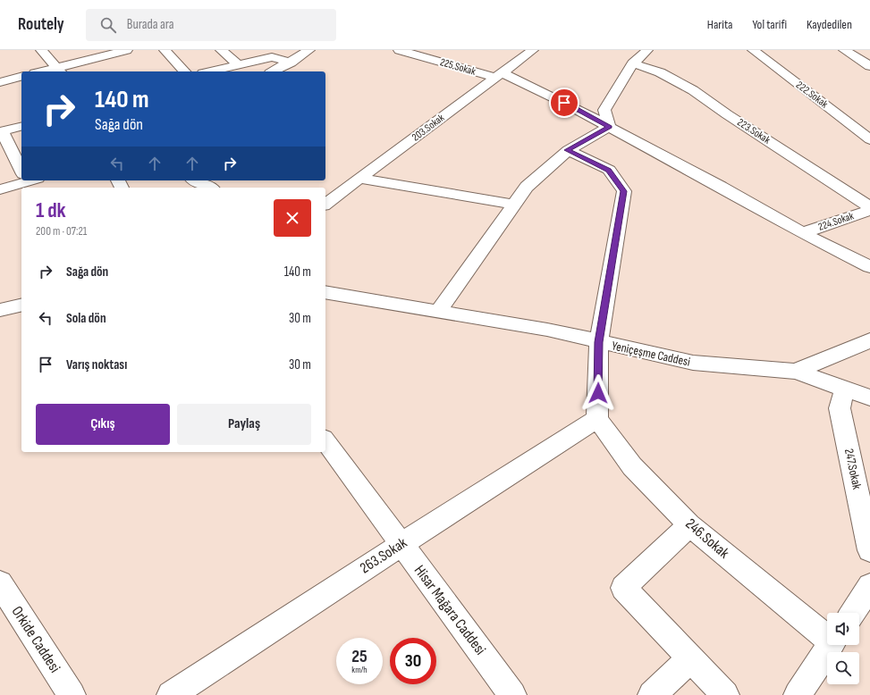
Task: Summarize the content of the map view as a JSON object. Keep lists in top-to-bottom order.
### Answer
{
  "streets": {
    "street": [
      "225.Sokak",
      "222.Sokak",
      "203.Sokak",
      "223.Sokak",
      "224.Sokak",
      "Yeniçeşme Caddesi",
      "247.Sokak",
      "246.Sokak",
      "263.Sokak",
      "Hisar Mağara Caddesi",
      "Orkide Caddesi"
    ]
  },
  "crossings": [
    ["225.Sokak", "203.Sokak"],
    ["225.Sokak", "224.Sokak"],
    ["223.Sokak", "224.Sokak"],
    ["246.Sokak", "263.Sokak"],
    ["263.Sokak", "Hisar Mağara Caddesi"]
  ],
  "page": {
    "header": "Routely",
    "search": "Burada ara",
    "nav": ["Harita", "Yol tarifi", "Kaydedilen"],
    "turn": ["140 m", "Sağa dön"],
    "heading": ["1 dk", "200 m · 07:21"],
    "list": [
      {
        "name": "Sağa dön",
        "value": "140 m"
      },
      {
        "name": "Sola dön",
        "value": "30 m"
      },
      {
        "name": "Varış noktası",
        "value": "30 m"
      }
    ],
    "buttons": ["Çıkış", "Paylaş"],
    "speed": "25 km/h",
    "limit": "30"
  }
}
